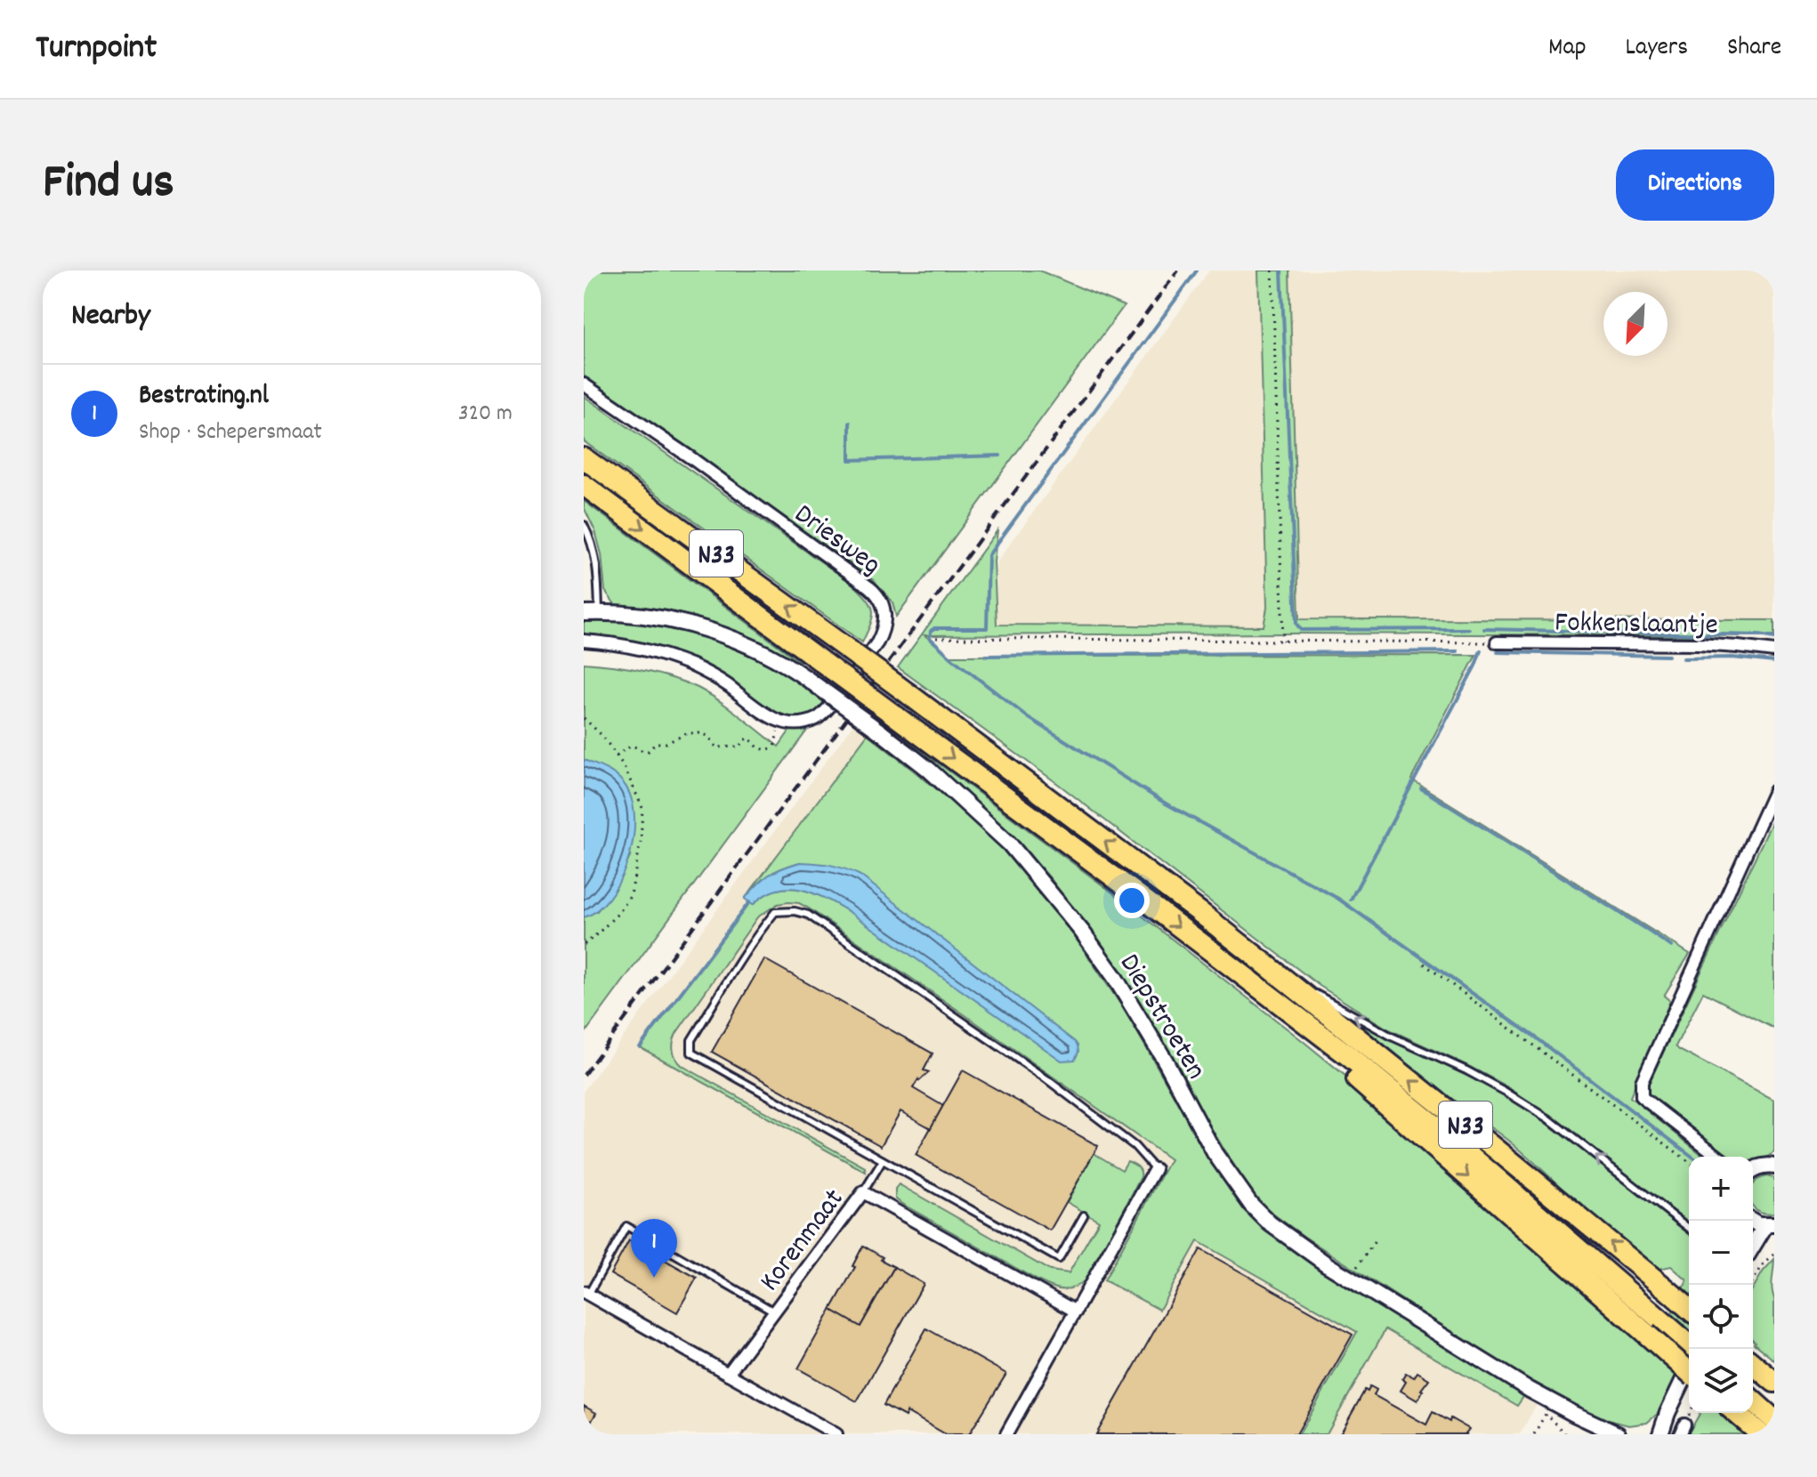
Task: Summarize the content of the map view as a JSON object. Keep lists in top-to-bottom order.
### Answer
{
  "streets": {
    "highway": ["N33"],
    "street": [
      "Driesweg",
      "Fokkenslaantje",
      "Diepstroeten",
      "Korenmaat"
    ]
  },
  "north": "bottom left",
  "page": {
    "header": "Turnpoint",
    "nav": ["Map", "Layers", "Share"],
    "title": "Find us",
    "buttons": "Directions",
    "heading": "Nearby",
    "list": [
      {
        "mark": "1",
        "name": "Bestrating.nl",
        "note": "Shop · Schepersmaat",
        "value": "320 m"
      }
    ],
    "map_buttons": ["+", "−"],
    "pins": "1"
  }
}
